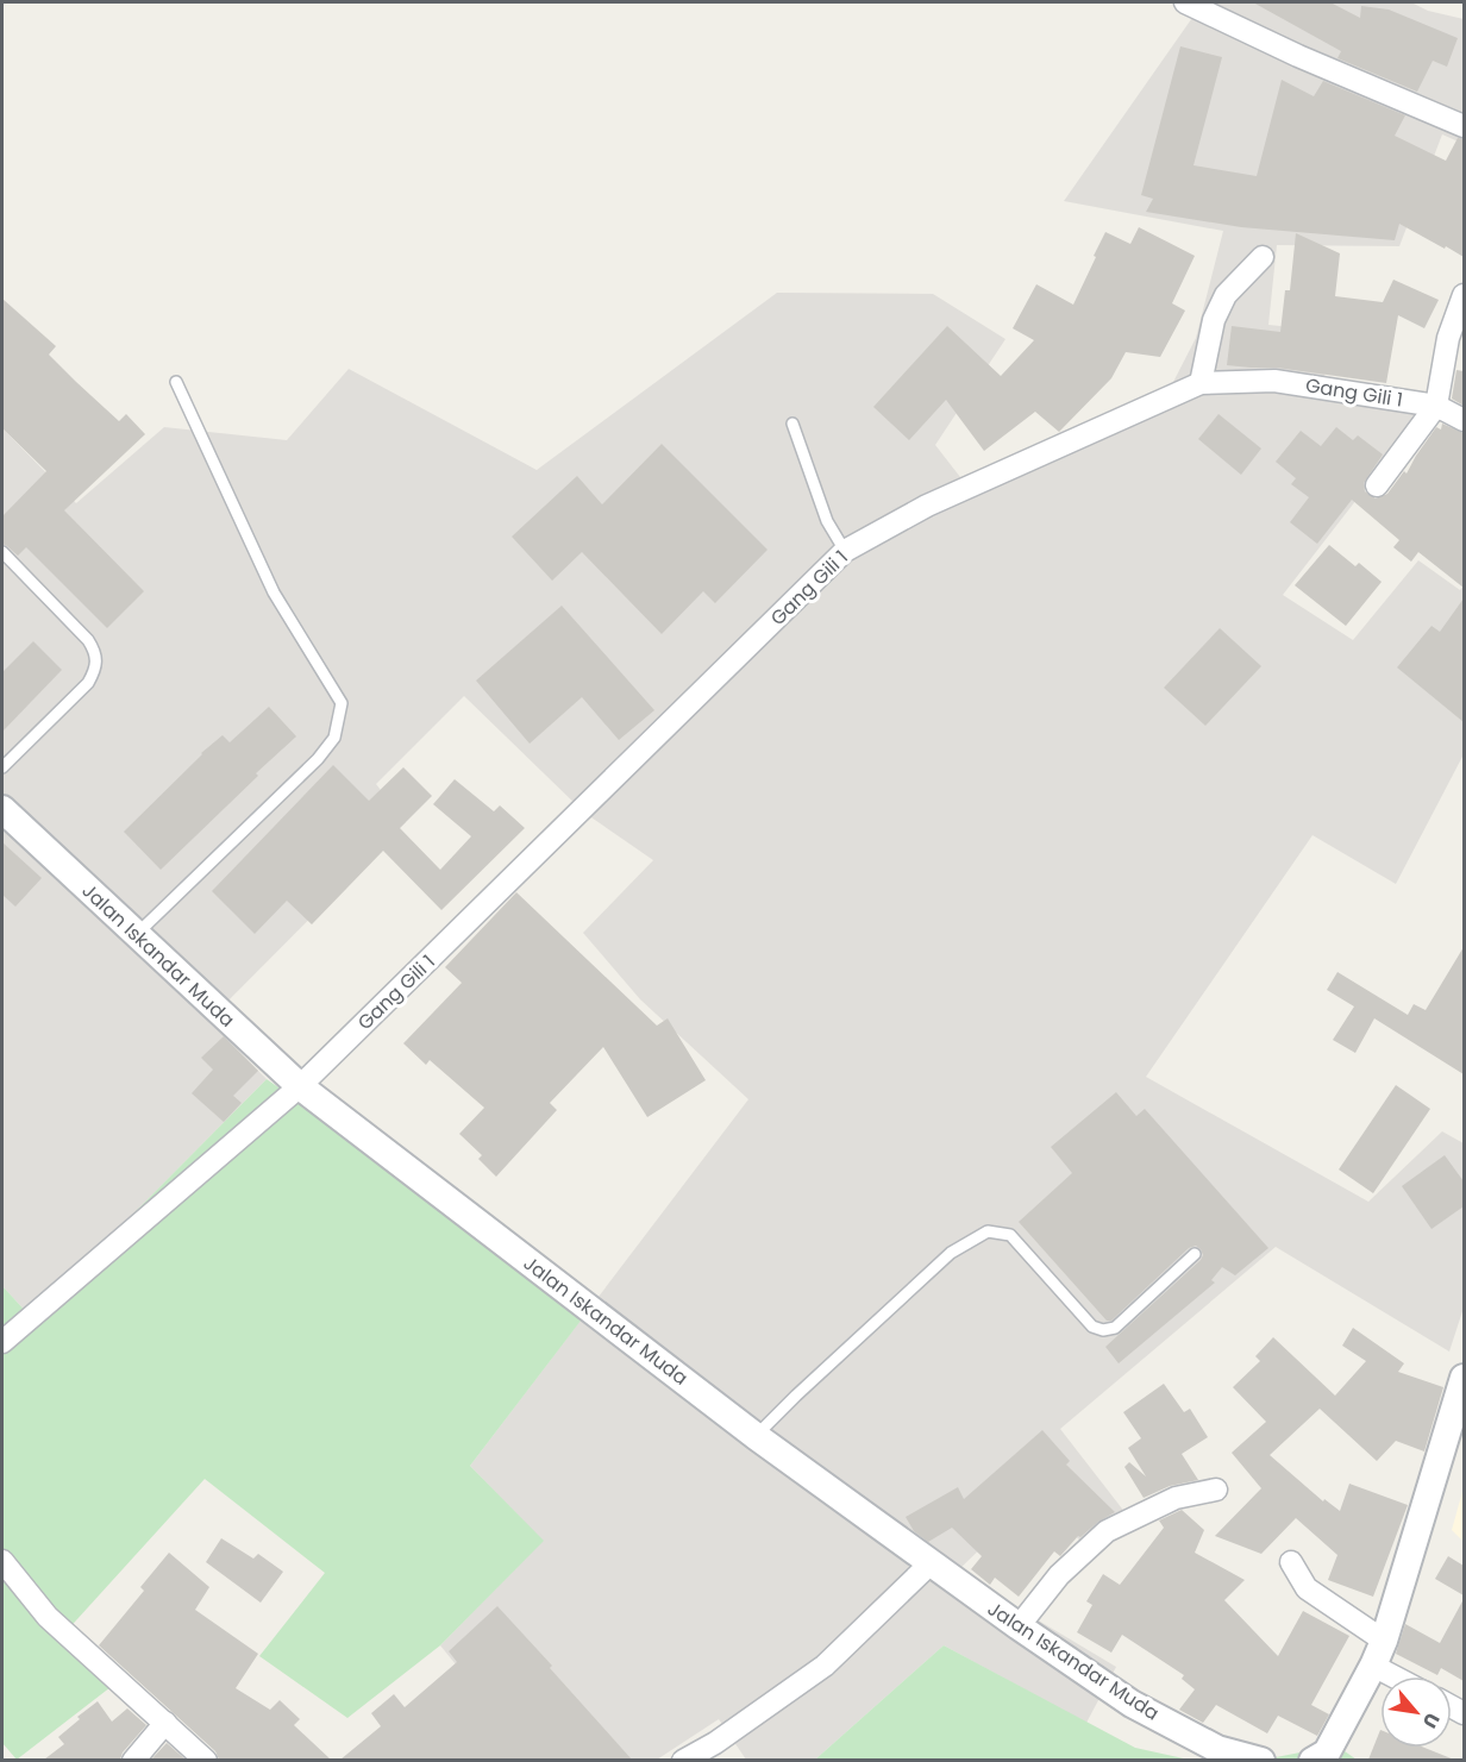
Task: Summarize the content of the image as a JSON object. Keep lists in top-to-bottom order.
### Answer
{
  "streets": {
    "street": ["Gang Gili 1", "Jalan Iskandar Muda"]
  },
  "crossings": [
    ["Gang Gili 1", "Jalan Iskandar Muda"]
  ],
  "north": "bottom right"
}
